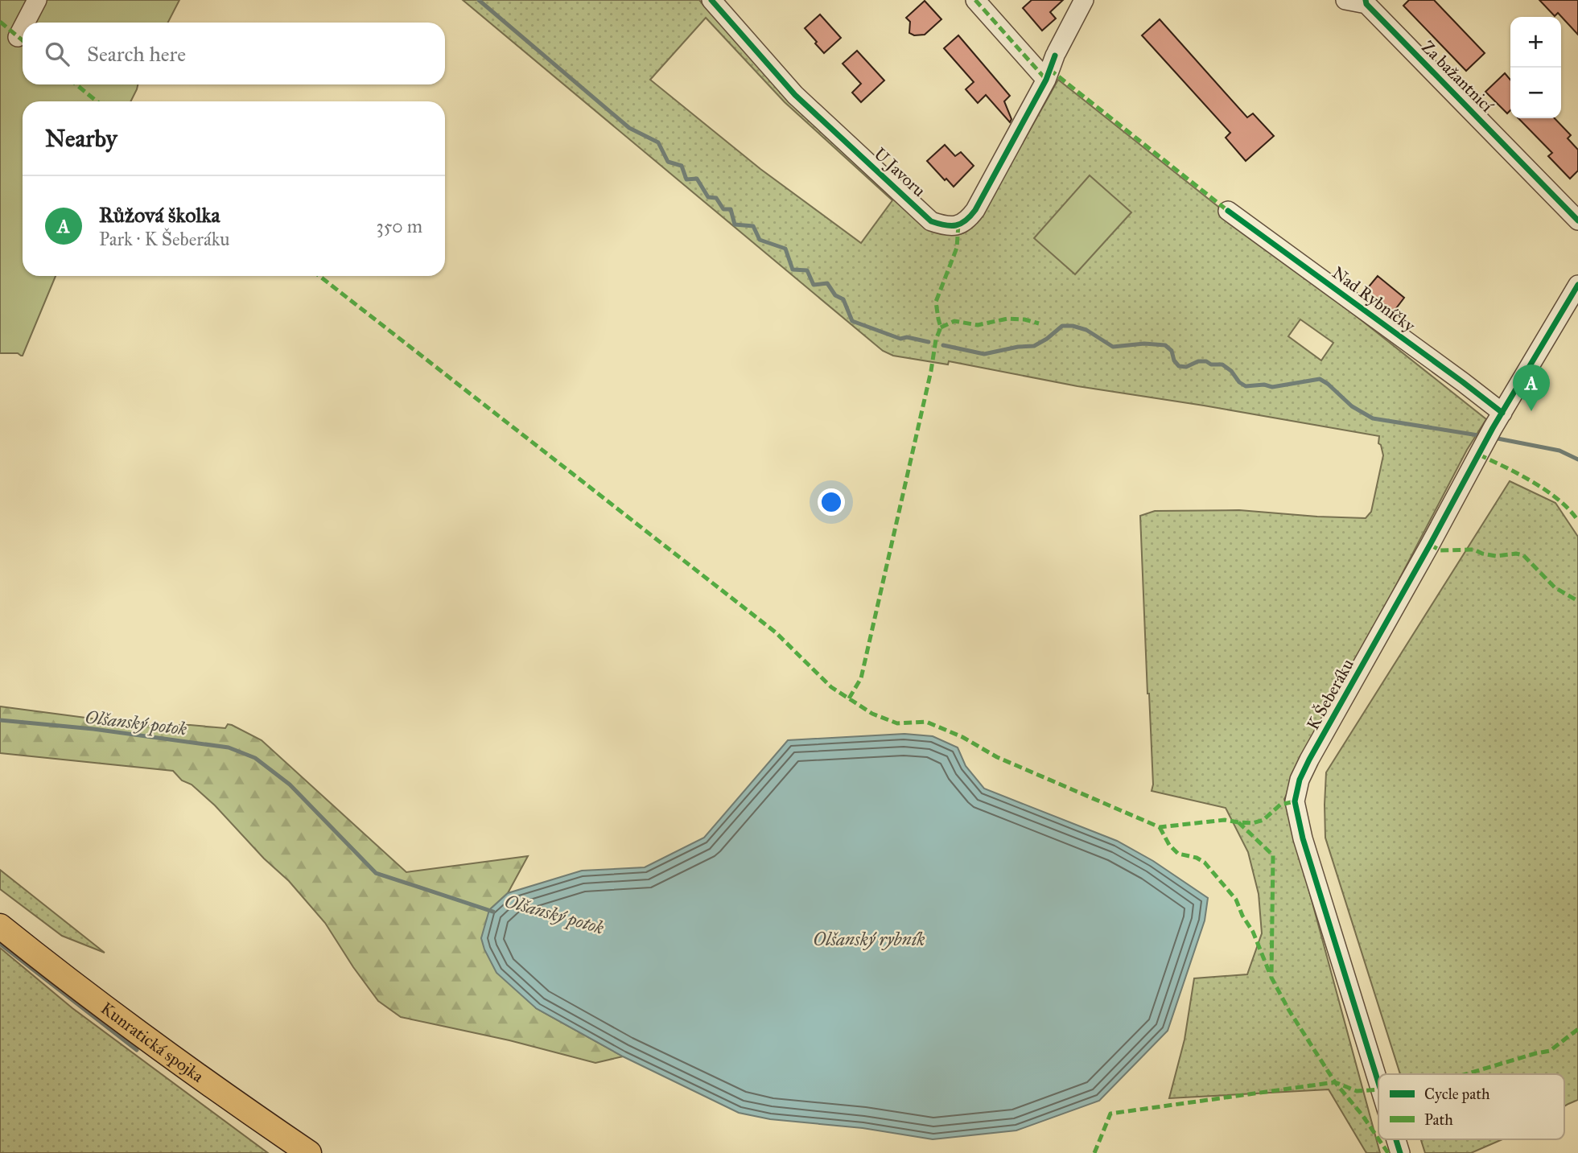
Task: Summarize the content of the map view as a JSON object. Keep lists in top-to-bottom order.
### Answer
{
  "streets": {
    "main road": ["Kunratická spojka"],
    "street": [
      "Za bažantnicí",
      "U Javoru",
      "Nad Rybníčky",
      "K Šeberáku"
    ]
  },
  "crossings": [
    ["Nad Rybníčky", "K Šeberáku"]
  ],
  "water": ["Olšanský potok", "Olšanský rybník"],
  "legend": ["Cycle path", "Path"],
  "page": {
    "map_buttons": ["+", "−"],
    "search": "Search here",
    "heading": "Nearby",
    "list": [
      {
        "mark": "A",
        "name": "Růžová školka",
        "note": "Park · K Šeberáku",
        "value": "350 m"
      }
    ],
    "pins": "A"
  }
}
